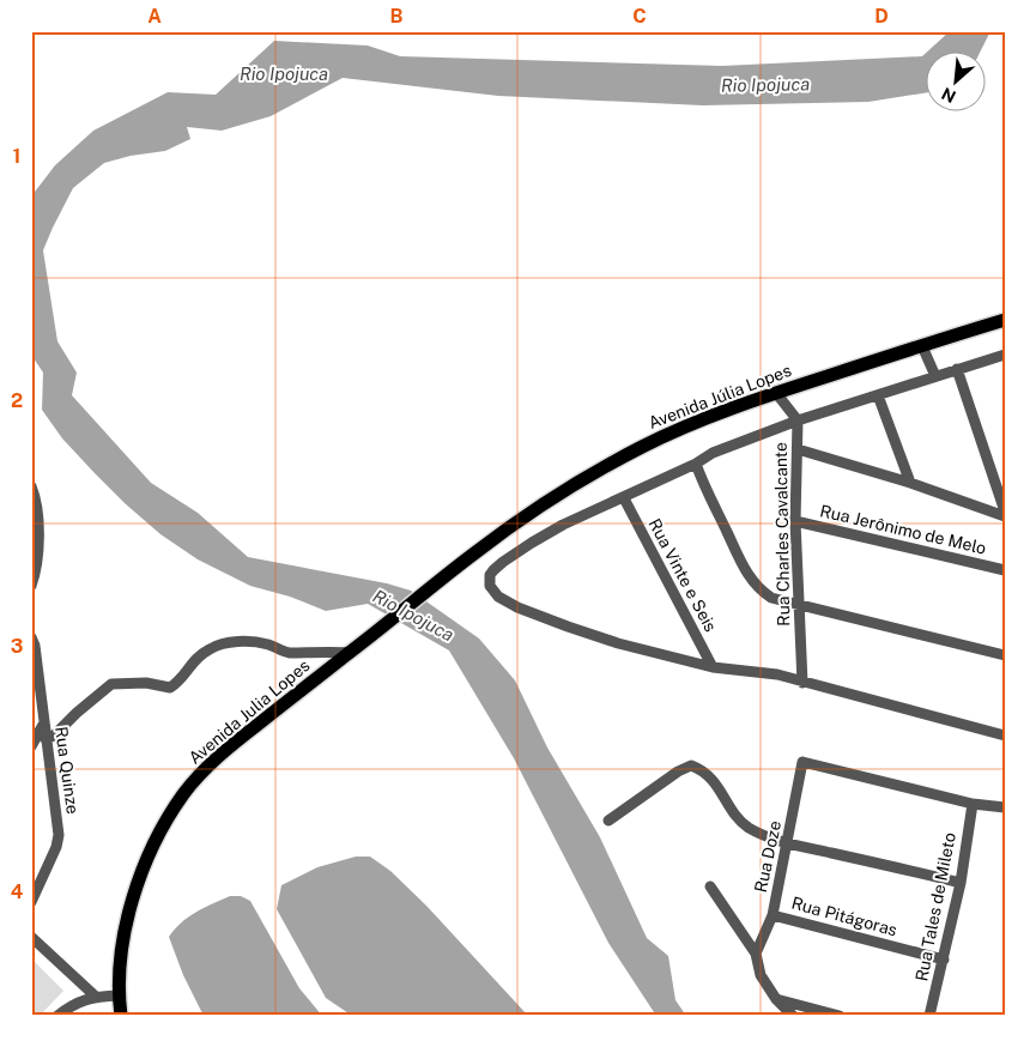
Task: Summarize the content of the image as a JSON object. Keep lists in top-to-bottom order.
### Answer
{
  "streets": {
    "main road": ["Avenida Júlia Lopes", "Avenida Julia Lopes"],
    "street": [
      "Rua Jerônimo de Melo",
      "Rua Charles Cavalcante",
      "Rua Vinte e Seis",
      "Rua Quinze",
      "Rua Doze",
      "Rua Tales de Mileto",
      "Rua Pitágoras"
    ]
  },
  "crossings": [
    ["Avenida Júlia Lopes", "Avenida Julia Lopes"],
    ["Rua Jerônimo de Melo", "Rua Charles Cavalcante"],
    ["Rua Doze", "Rua Tales de Mileto"],
    ["Rua Doze", "Rua Pitágoras"],
    ["Rua Tales de Mileto", "Rua Pitágoras"]
  ],
  "water": ["Rio Ipojuca"],
  "north": "bottom left",
  "grid": {
    "columns": [
      "A",
      "B",
      "C",
      "D"
    ],
    "rows": [
      "1",
      "2",
      "3",
      "4"
    ]
  }
}
